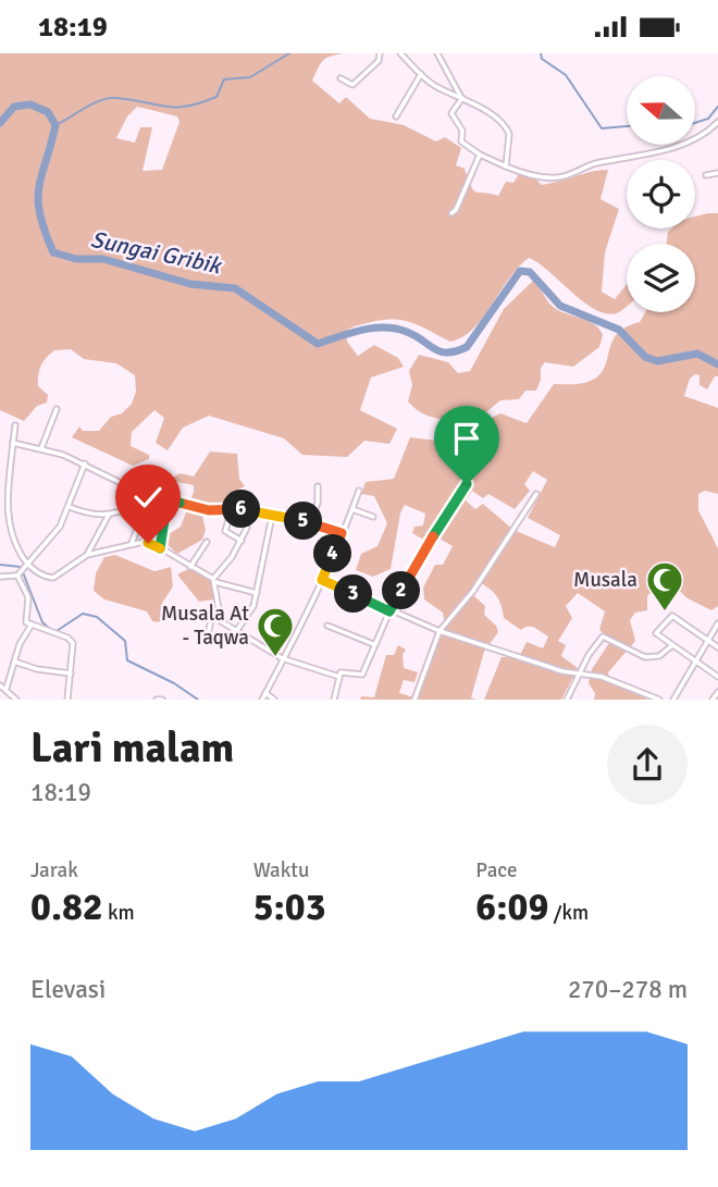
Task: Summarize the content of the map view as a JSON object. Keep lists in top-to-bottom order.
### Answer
{
  "water": ["Sungai Gribik"],
  "places": {
    "mosque": ["Musala", "Musala At - Taqwa"]
  },
  "north": "left",
  "page": {
    "status": "18:19",
    "pins": [
      "6",
      "5",
      "4",
      "2",
      "3"
    ],
    "heading": ["Lari malam", "18:19"],
    "stats": [
      ["Jarak", "0.82 km"],
      ["Waktu", "5:03"],
      ["Pace", "6:09 /km"]
    ],
    "chart": ["Elevasi", "270–278 m"]
  }
}
